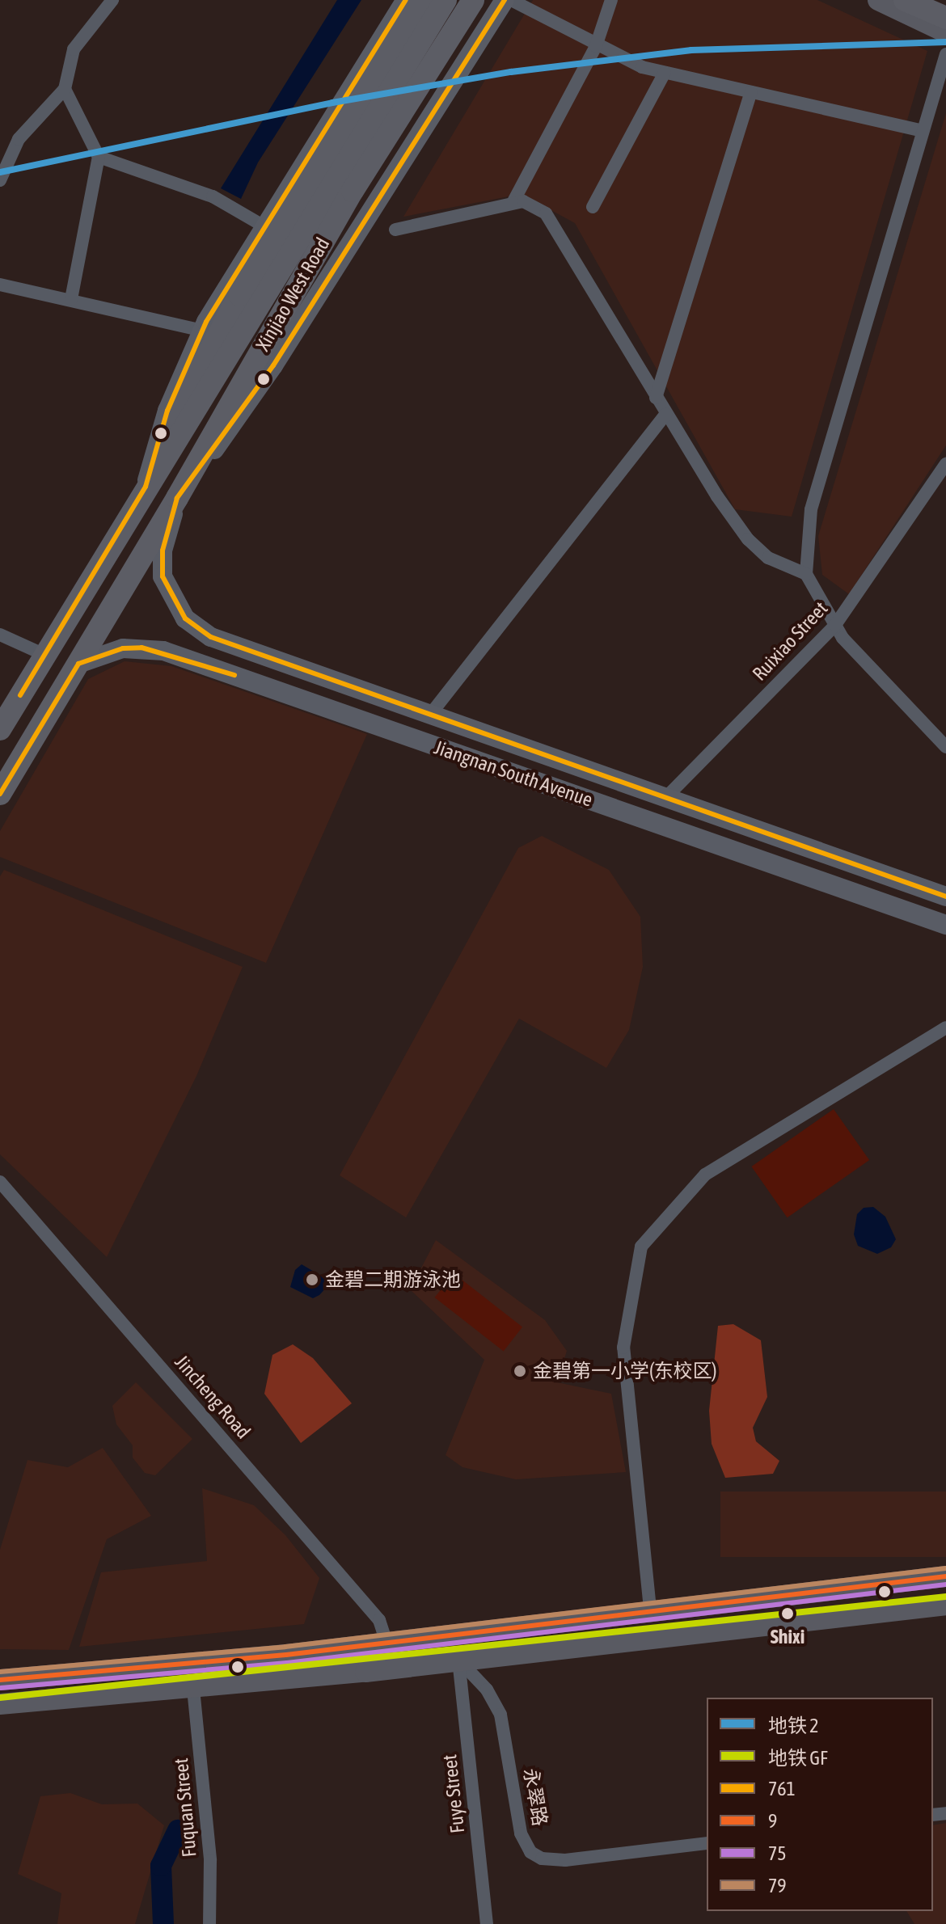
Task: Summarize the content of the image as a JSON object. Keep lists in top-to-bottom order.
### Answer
{
  "streets": {
    "highway": ["Xinjiao West Road"],
    "main road": ["Jiangnan South Avenue"],
    "street": [
      "Ruixiao Street",
      "Jincheng Road",
      "Fuye Street",
      "永翠路",
      "Fuquan Street"
    ]
  },
  "crossings": [
    ["Xinjiao West Road", "Jiangnan South Avenue"],
    ["Ruixiao Street", "Jiangnan South Avenue"],
    ["Fuye Street", "永翠路"]
  ],
  "places": ["金碧二期游泳池", "金碧第一小学(东校区)", "Shixi"],
  "lines": [
    "transit line 761",
    "metro line 2",
    "transit line 79",
    "transit line 9",
    "transit line 75",
    "metro line GF"
  ],
  "legend": [
    "地铁 2",
    "地铁 GF",
    "761",
    "9",
    "75",
    "79"
  ]
}
